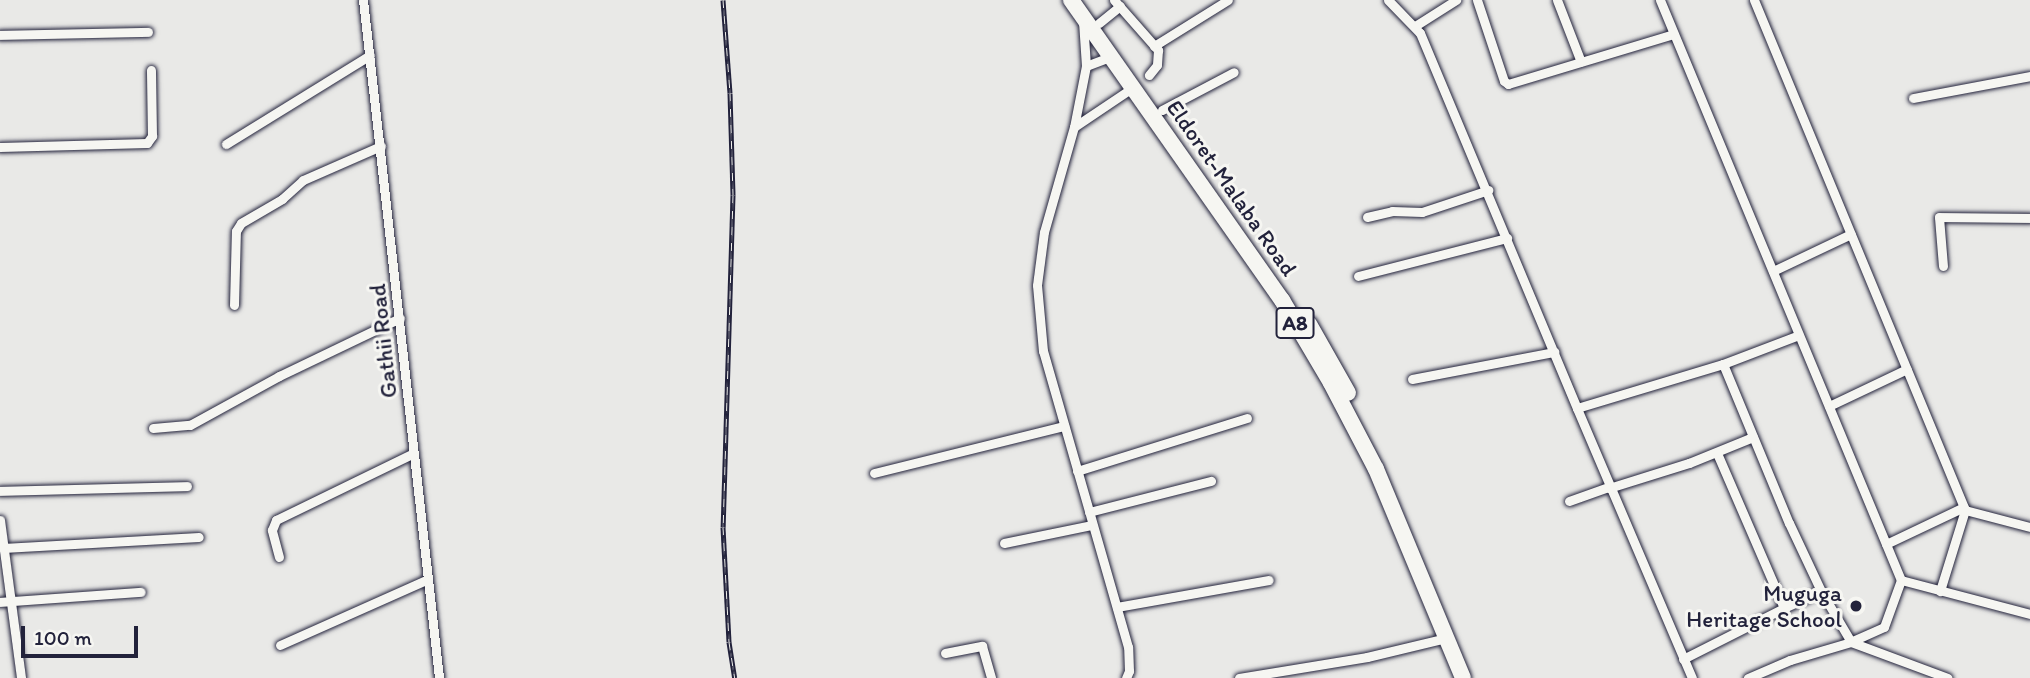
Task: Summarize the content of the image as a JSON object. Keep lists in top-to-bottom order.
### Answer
{
  "streets": {
    "highway": ["Eldoret-Malaba Road", "A8"],
    "street": ["Gathii Road"]
  },
  "places": ["Muguga Heritage School"],
  "scale_bar": "100 m"
}
